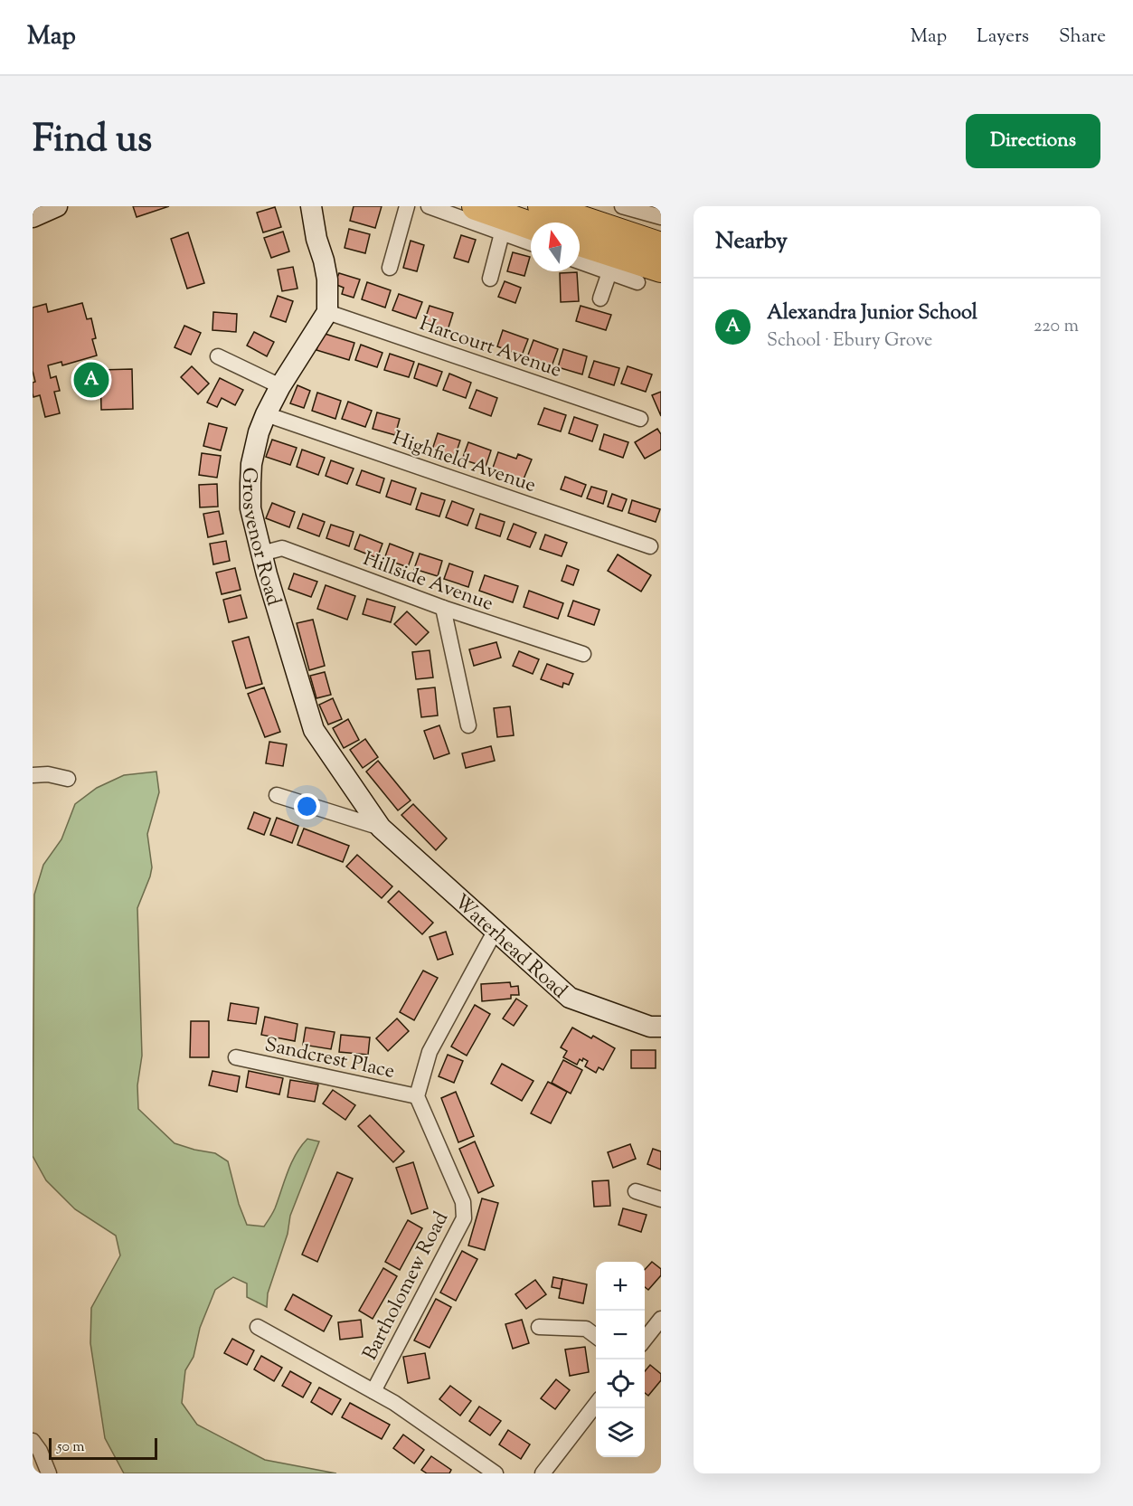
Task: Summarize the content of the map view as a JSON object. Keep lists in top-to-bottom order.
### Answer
{
  "streets": {
    "street": [
      "Harcourt Avenue",
      "Highfield Avenue",
      "Grosvenor Road",
      "Hillside Avenue",
      "Waterhead Road",
      "Sandcrest Place",
      "Bartholomew Road"
    ]
  },
  "crossings": [
    ["Harcourt Avenue", "Grosvenor Road"],
    ["Highfield Avenue", "Grosvenor Road"],
    ["Grosvenor Road", "Hillside Avenue"],
    ["Grosvenor Road", "Waterhead Road"],
    ["Sandcrest Place", "Bartholomew Road"]
  ],
  "scale_bar": "50 m",
  "north": "top",
  "page": {
    "header": "Map",
    "nav": ["Map", "Layers", "Share"],
    "title": "Find us",
    "buttons": "Directions",
    "heading": "Nearby",
    "list": [
      {
        "mark": "A",
        "name": "Alexandra Junior School",
        "note": "School · Ebury Grove",
        "value": "220 m"
      }
    ],
    "pins": "A",
    "map_buttons": ["+", "−"],
    "scale": "50 m"
  }
}
